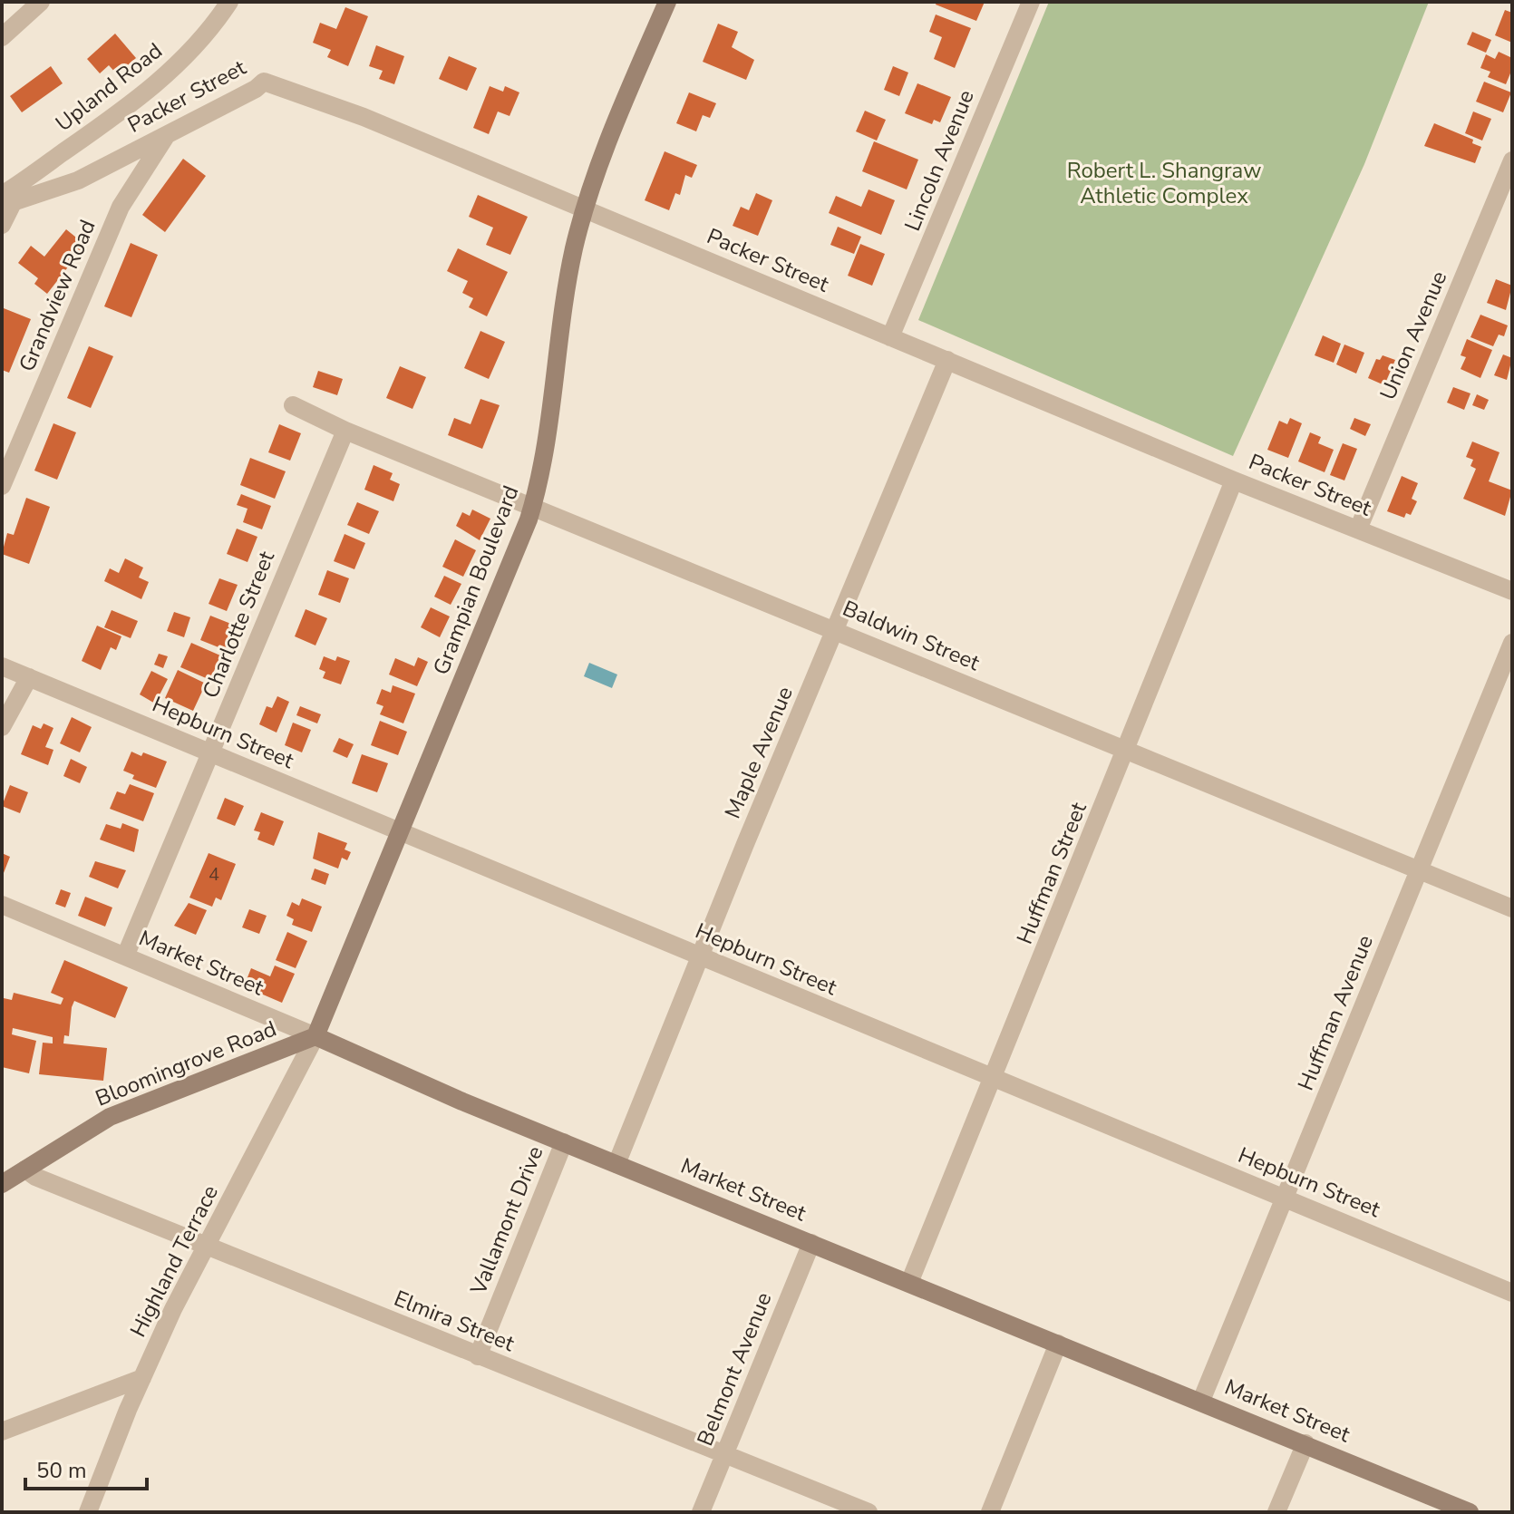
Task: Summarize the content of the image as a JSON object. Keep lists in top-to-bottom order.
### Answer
{
  "streets": {
    "main road": ["Grampian Boulevard", "Market Street", "Bloomingrove Road"],
    "street": [
      "Upland Road",
      "Packer Street",
      "Lincoln Avenue",
      "Grandview Road",
      "Union Avenue",
      "Charlotte Street",
      "Baldwin Street",
      "Hepburn Street",
      "Maple Avenue",
      "Huffman Street",
      "Huffman Avenue",
      "Vallamont Drive",
      "Highland Terrace",
      "Elmira Street",
      "Belmont Avenue"
    ]
  },
  "crossings": [
    ["Upland Road", "Packer Street"],
    ["Packer Street", "Lincoln Avenue"],
    ["Packer Street", "Grandview Road"],
    ["Packer Street", "Union Avenue"],
    ["Packer Street", "Grampian Boulevard"],
    ["Packer Street", "Maple Avenue"],
    ["Packer Street", "Huffman Street"],
    ["Grampian Boulevard", "Baldwin Street"],
    ["Grampian Boulevard", "Hepburn Street"],
    ["Grampian Boulevard", "Market Street"],
    ["Grampian Boulevard", "Bloomingrove Road"],
    ["Grampian Boulevard", "Highland Terrace"],
    ["Charlotte Street", "Baldwin Street"],
    ["Charlotte Street", "Hepburn Street"],
    ["Charlotte Street", "Market Street"],
    ["Baldwin Street", "Maple Avenue"],
    ["Baldwin Street", "Huffman Street"],
    ["Baldwin Street", "Huffman Avenue"],
    ["Hepburn Street", "Maple Avenue"],
    ["Hepburn Street", "Huffman Street"],
    ["Hepburn Street", "Huffman Avenue"],
    ["Maple Avenue", "Market Street"],
    ["Huffman Street", "Market Street"],
    ["Market Street", "Huffman Avenue"],
    ["Market Street", "Bloomingrove Road"],
    ["Market Street", "Vallamont Drive"],
    ["Market Street", "Highland Terrace"],
    ["Market Street", "Belmont Avenue"],
    ["Bloomingrove Road", "Highland Terrace"],
    ["Bloomingrove Road", "Elmira Street"],
    ["Vallamont Drive", "Elmira Street"],
    ["Highland Terrace", "Elmira Street"],
    ["Elmira Street", "Belmont Avenue"]
  ],
  "parks": ["Robert L. Shangraw Athletic Complex"],
  "house_numbers": ["4"],
  "scale_bar": "50 m"
}
